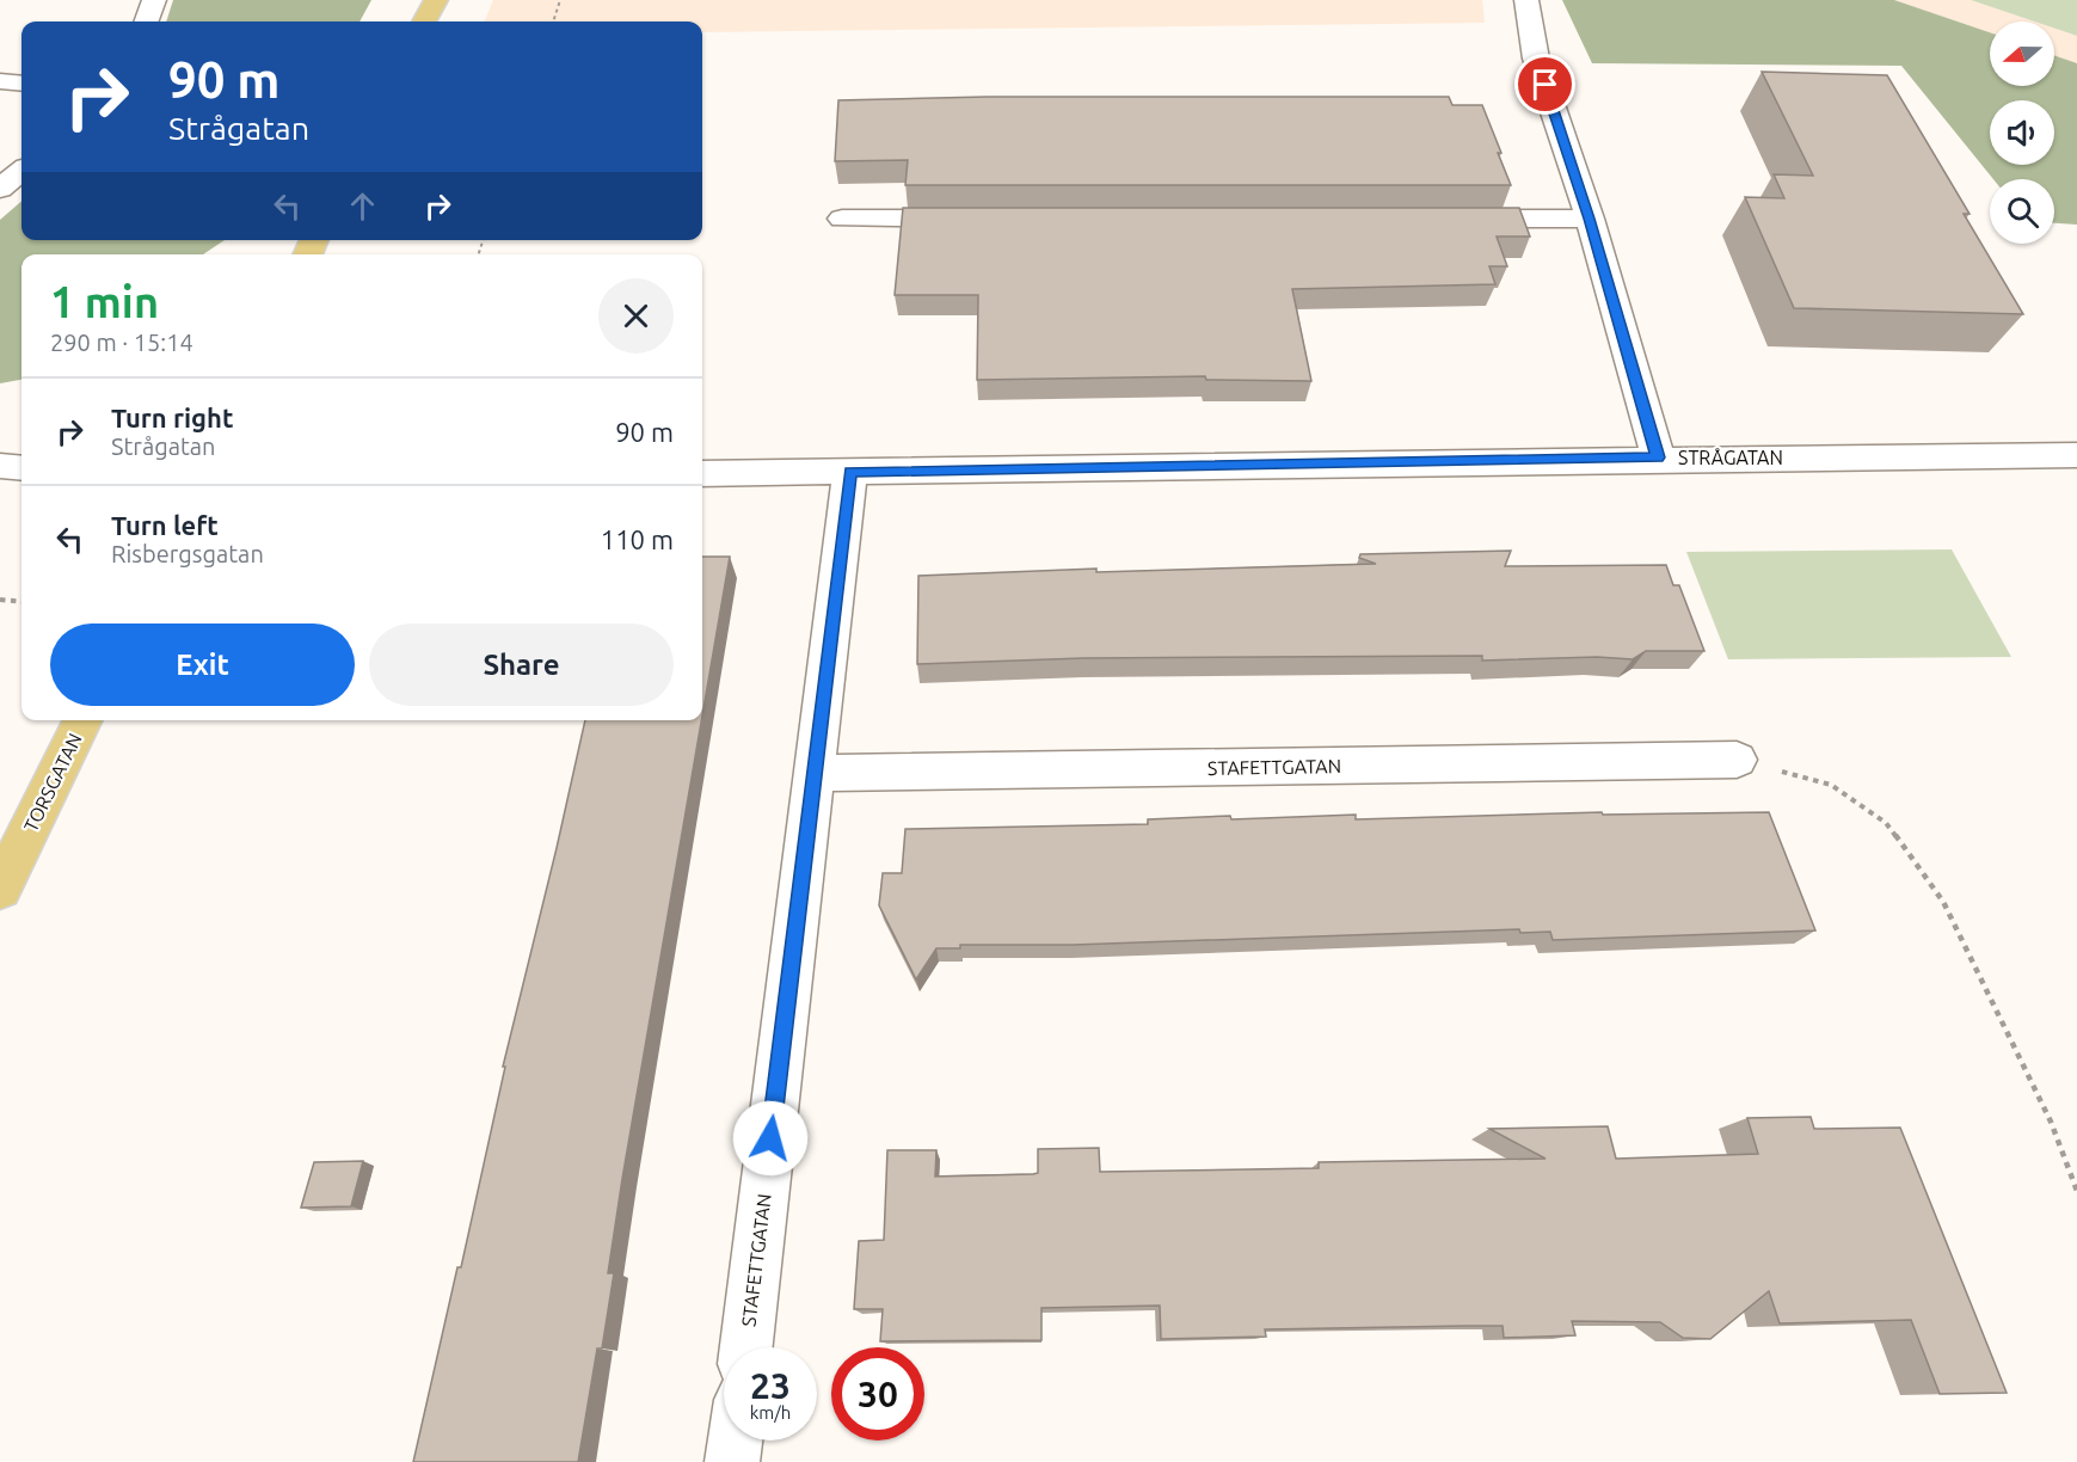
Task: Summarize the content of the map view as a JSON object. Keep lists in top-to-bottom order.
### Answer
{
  "streets": {
    "main road": ["TORSGATAN"],
    "street": ["STRÅGATAN", "STAFETTGATAN"]
  },
  "crossings": [
    ["STRÅGATAN", "STAFETTGATAN"]
  ],
  "north": "left",
  "page": {
    "turn": ["90 m", "Strågatan"],
    "heading": ["1 min", "290 m · 15:14"],
    "list": [
      {
        "name": "Turn right",
        "note": "Strågatan",
        "value": "90 m"
      },
      {
        "name": "Turn left",
        "note": "Risbergsgatan",
        "value": "110 m"
      }
    ],
    "buttons": ["Exit", "Share"],
    "speed": "23 km/h",
    "limit": "30"
  }
}
